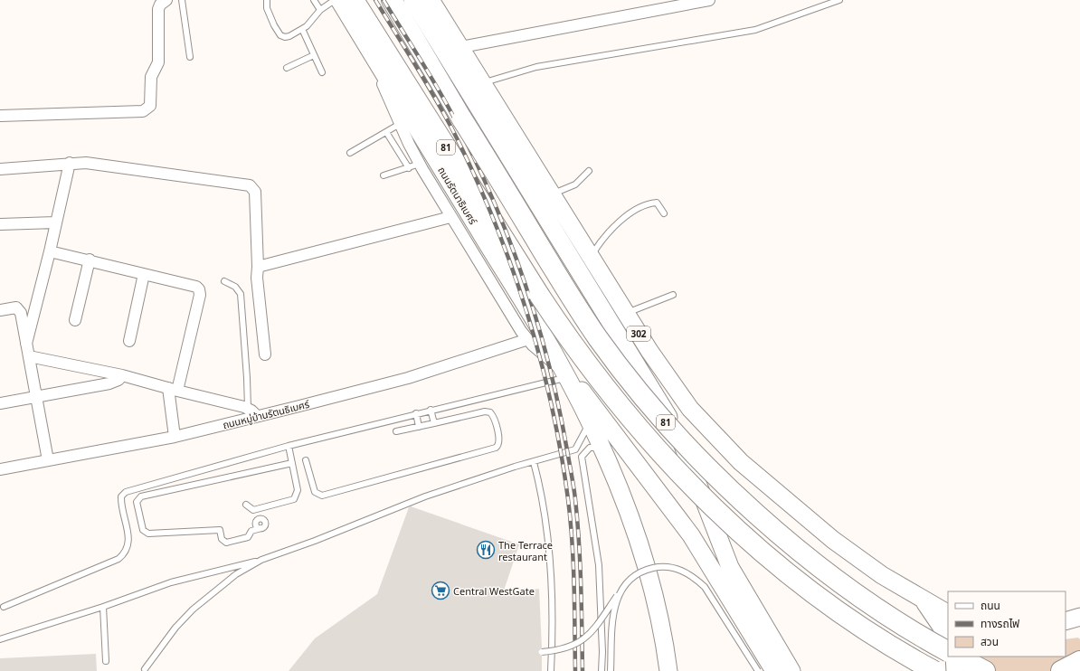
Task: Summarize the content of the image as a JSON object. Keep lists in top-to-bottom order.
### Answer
{
  "streets": {
    "highway": ["81"],
    "main road": ["ถนนรัตนาธิเบศร์", "302"],
    "street": ["ถนนหมู่บ้านรัตนธิเบศร์"]
  },
  "places": {
    "restaurant": ["The Terrace restaurant"],
    "supermarket": ["Central WestGate"]
  },
  "legend": ["ถนน", "ทางรถไฟ", "สวน"]
}
